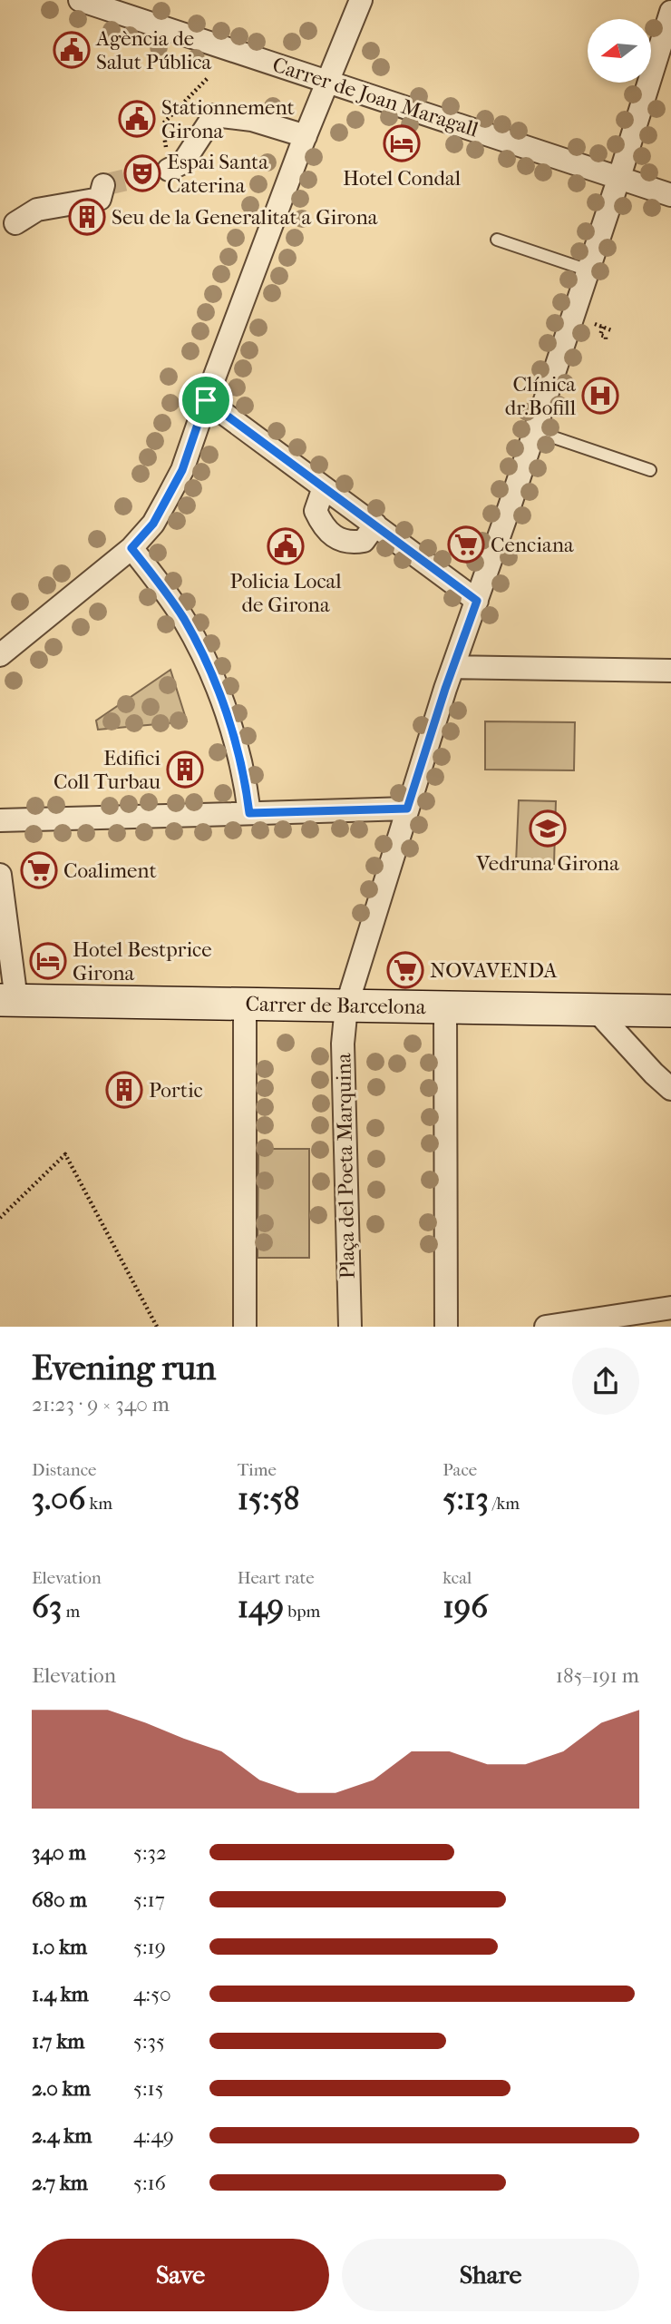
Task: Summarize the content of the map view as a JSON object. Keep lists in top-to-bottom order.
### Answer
{
  "streets": {
    "main road": ["Carrer de Barcelona"],
    "street": ["Carrer de Joan Maragall", "Plaça del Poeta Marquina"]
  },
  "crossings": [
    ["Carrer de Joan Maragall", "Plaça del Poeta Marquina"],
    ["Carrer de Barcelona", "Plaça del Poeta Marquina"]
  ],
  "places": {
    "public building": ["Agència de Salut Pública", "Stationnement Girona", "Policia Local de Girona"],
    "hotel": ["Hotel Condal", "Hotel Bestprice Girona"],
    "theatre": ["Espai Santa Caterina"],
    "building": ["Seu de la Generalitat a Girona", "Edifici Coll Turbau", "Portic"],
    "hospital": ["Clínica dr.Bofill"],
    "supermarket": ["Cenciana", "Coaliment", "NOVAVENDA"],
    "school or university": ["Vedruna Girona"]
  },
  "north": "left",
  "page": {
    "heading": ["Evening run", "21:23 · 9 × 340 m"],
    "stats": [
      ["Distance", "3.06 km"],
      ["Time", "15:58"],
      ["Pace", "5:13 /km"],
      ["Elevation", "63 m"],
      ["Heart rate", "149 bpm"],
      ["kcal", "196"]
    ],
    "chart": ["Elevation", "185–191 m"],
    "list": [
      {
        "name": "340 m",
        "note": "5:32"
      },
      {
        "name": "680 m",
        "note": "5:17"
      },
      {
        "name": "1.0 km",
        "note": "5:19"
      },
      {
        "name": "1.4 km",
        "note": "4:50"
      },
      {
        "name": "1.7 km",
        "note": "5:35"
      },
      {
        "name": "2.0 km",
        "note": "5:15"
      },
      {
        "name": "2.4 km",
        "note": "4:49"
      },
      {
        "name": "2.7 km",
        "note": "5:16"
      }
    ],
    "buttons": ["Save", "Share"]
  }
}
